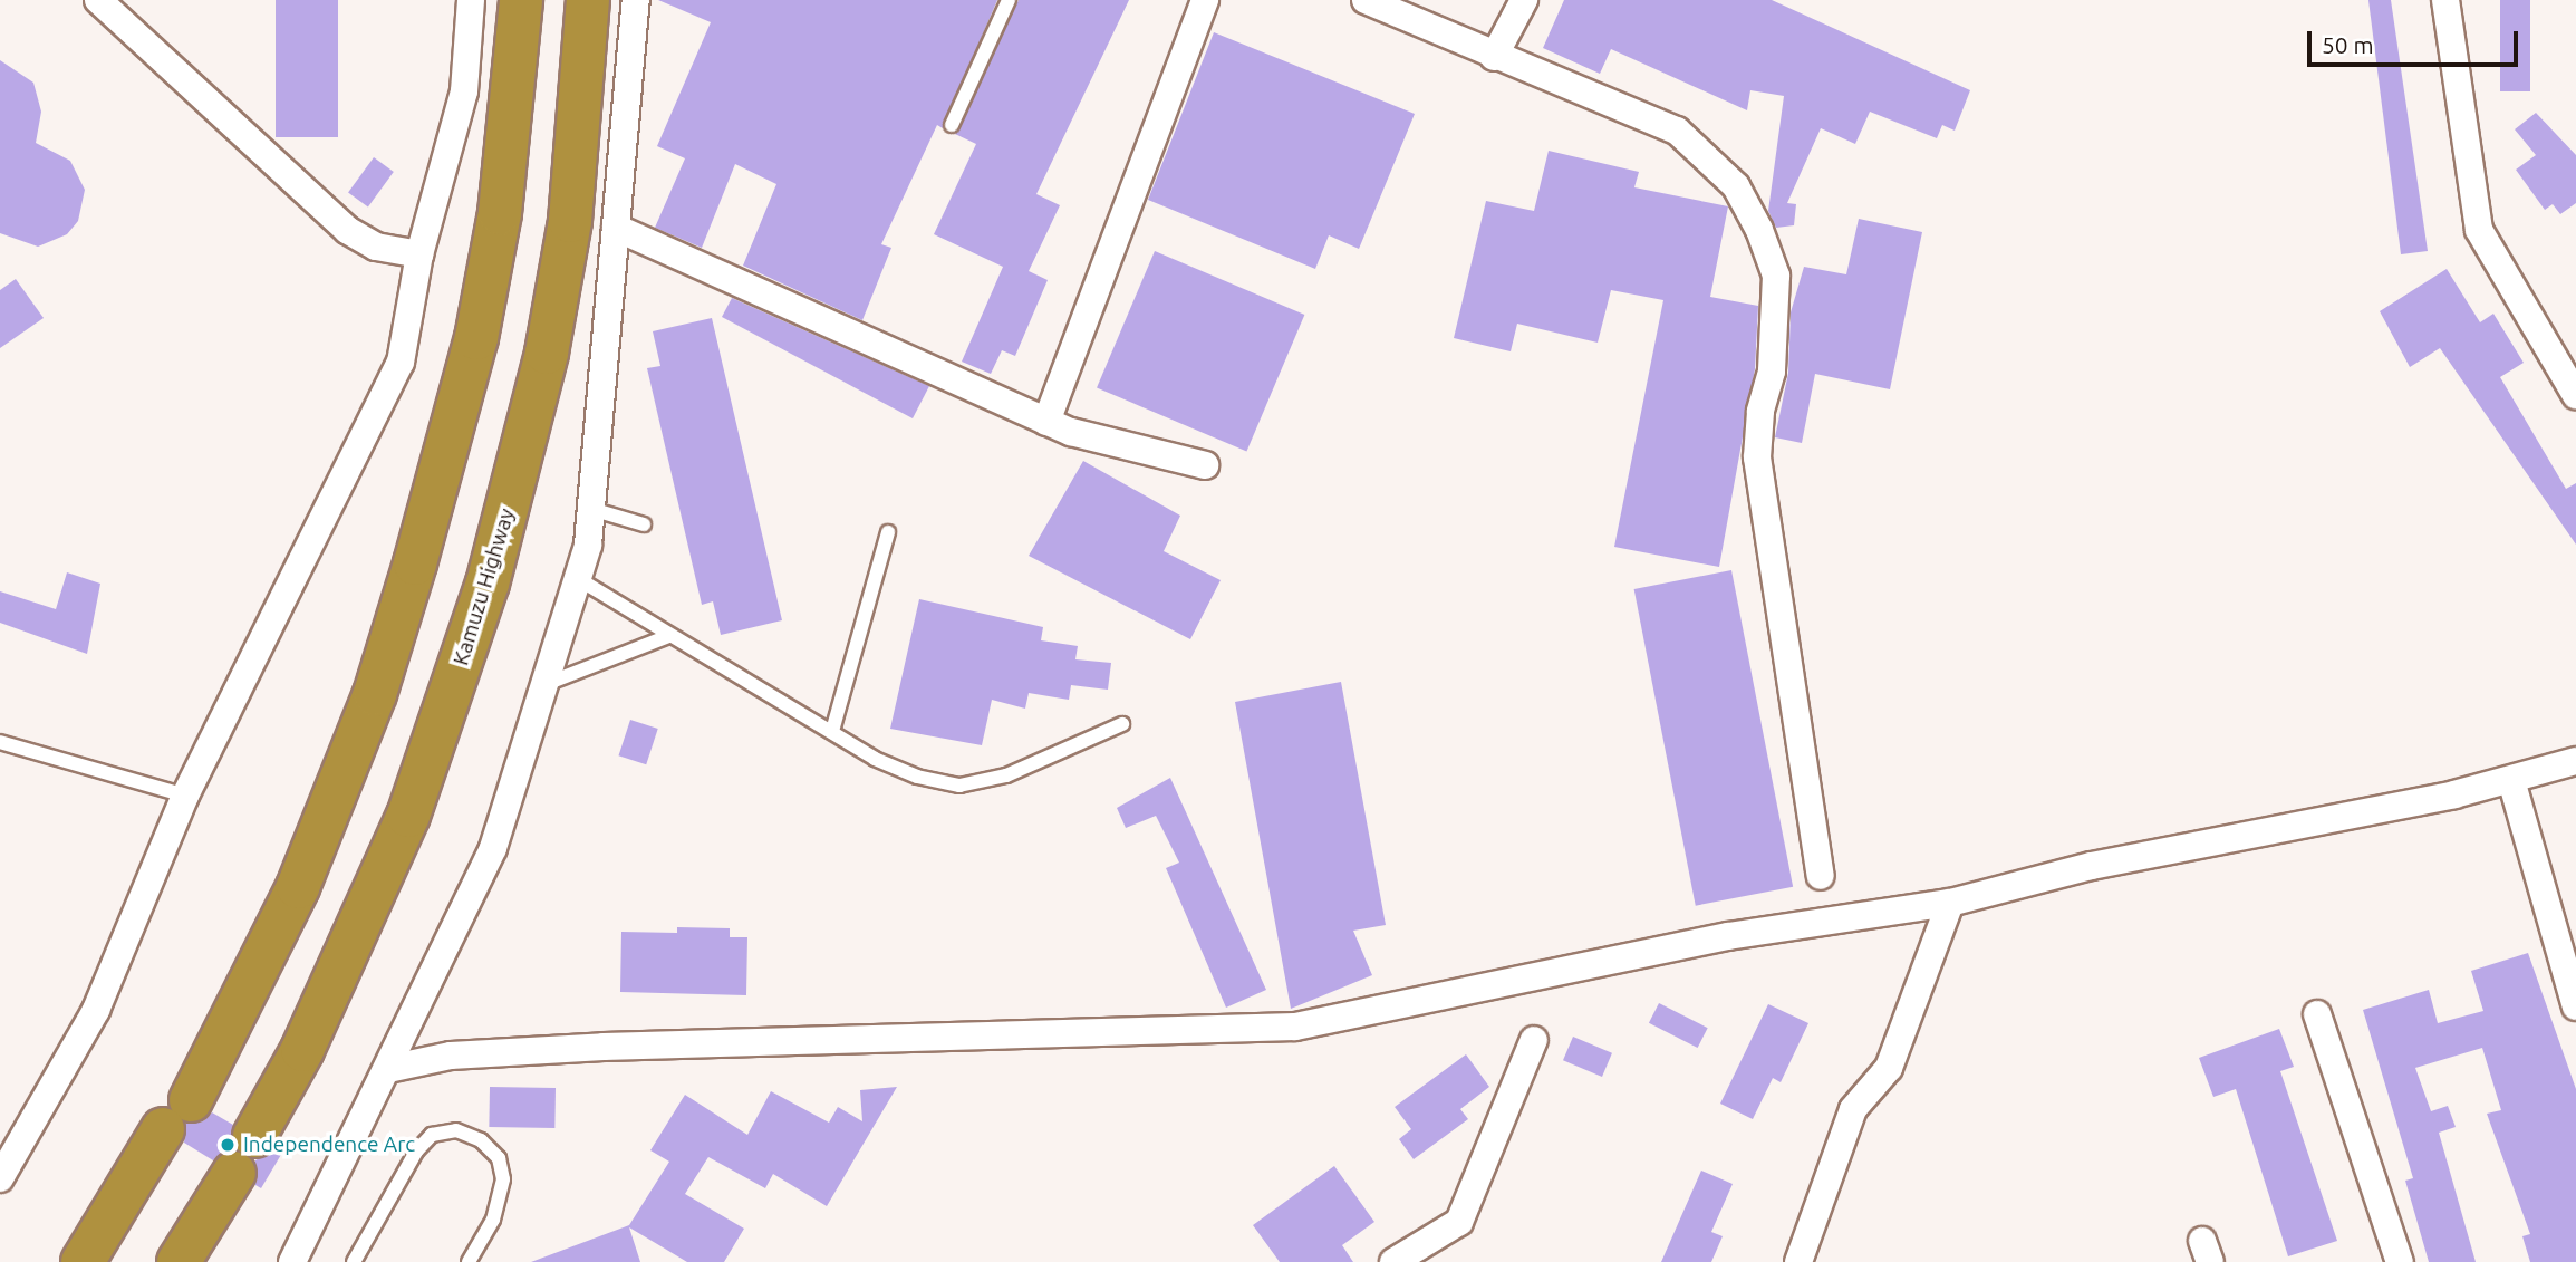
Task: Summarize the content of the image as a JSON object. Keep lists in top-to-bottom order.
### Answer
{
  "streets": {
    "highway": ["Kamuzu Highway"]
  },
  "places": ["Independence Arc"],
  "scale_bar": "50 m"
}
